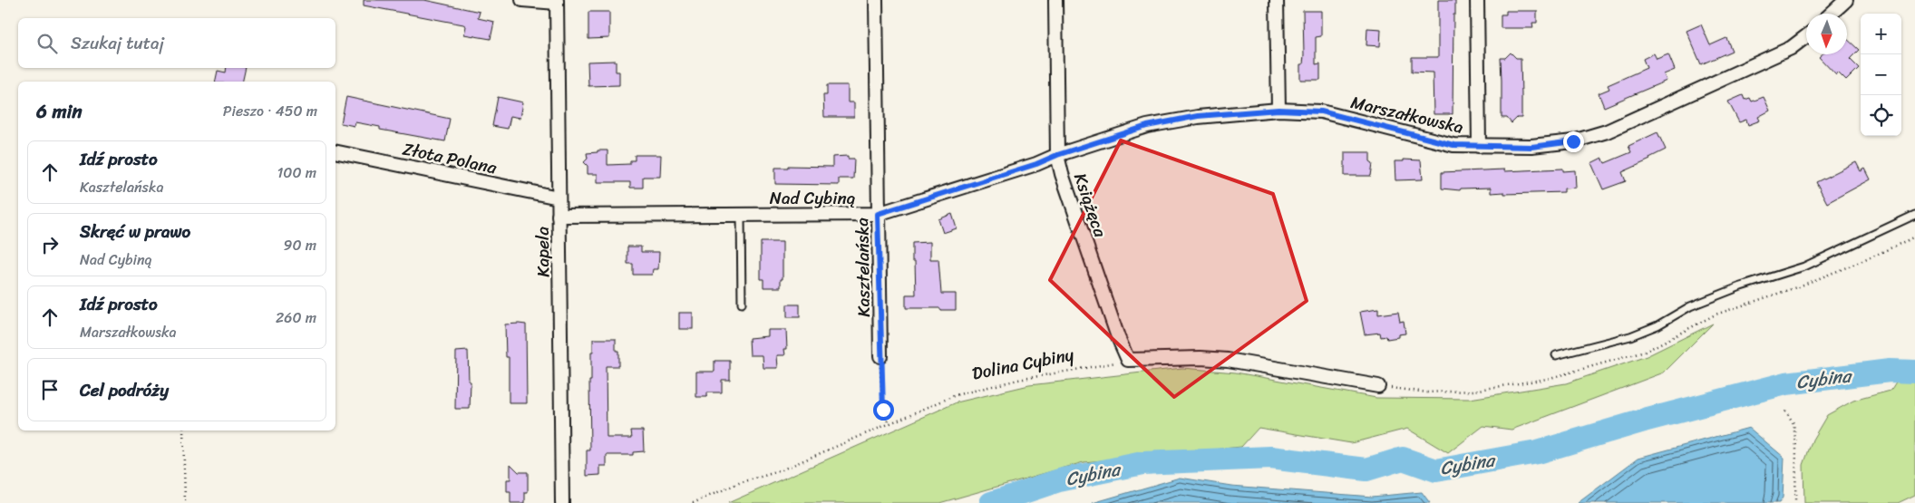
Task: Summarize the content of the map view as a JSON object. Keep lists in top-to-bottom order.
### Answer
{
  "streets": {
    "street": [
      "Marszałkowska",
      "Złota Polana",
      "Nad Cybiną",
      "Książęca",
      "Kapela",
      "Kasztelańska"
    ],
    "path": ["Dolina Cybiny"]
  },
  "crossings": [
    ["Marszałkowska", "Nad Cybiną"],
    ["Marszałkowska", "Książęca"],
    ["Złota Polana", "Kapela"],
    ["Nad Cybiną", "Książęca"],
    ["Nad Cybiną", "Kapela"],
    ["Nad Cybiną", "Kasztelańska"],
    ["Książęca", "Dolina Cybiny"]
  ],
  "water": ["Cybina"],
  "north": "bottom",
  "page": {
    "map_buttons": ["+", "−"],
    "search": "Szukaj tutaj",
    "heading": ["6 min", "Pieszo · 450 m"],
    "list": [
      ["Idź prosto", "Kasztelańska", "100 m"],
      ["Skręć w prawo", "Nad Cybiną", "90 m"],
      ["Idź prosto", "Marszałkowska", "260 m"],
      "Cel podróży"
    ]
  }
}
